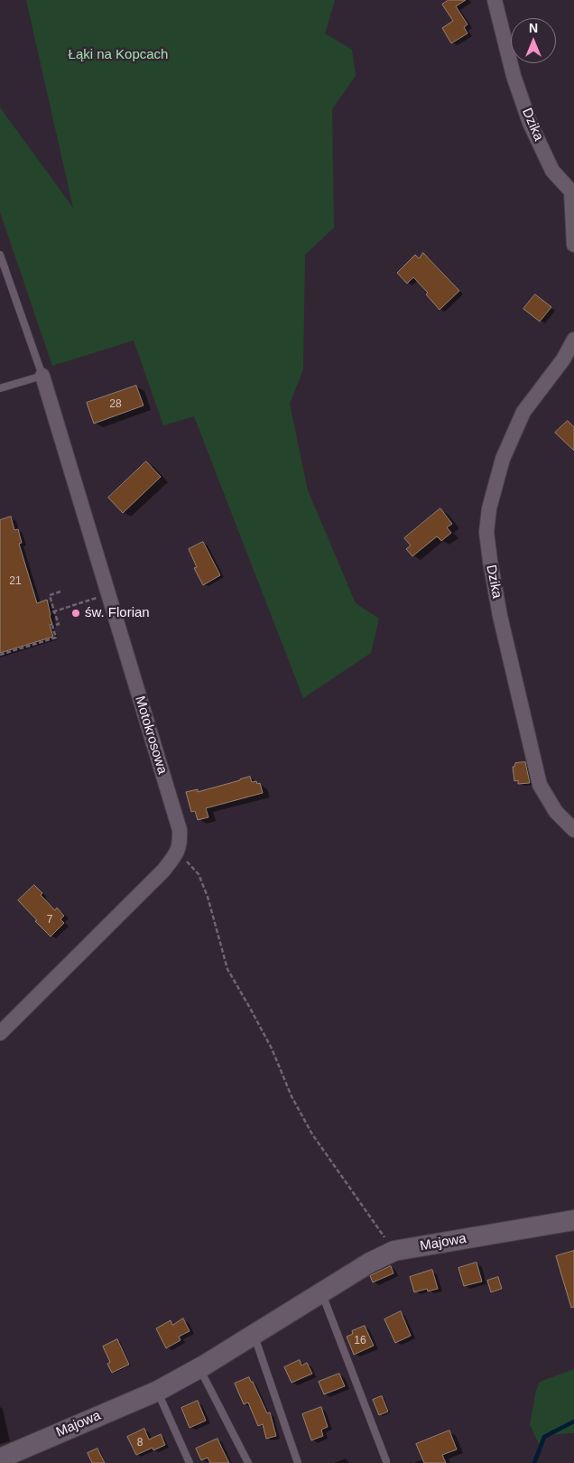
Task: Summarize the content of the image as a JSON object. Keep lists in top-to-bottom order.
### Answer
{
  "streets": {
    "street": ["Dzika", "Motokrosowa", "Majowa"]
  },
  "parks": ["Łąki na Kopcach"],
  "places": ["św. Florian"],
  "house_numbers": [
    "28",
    "21",
    "7",
    "16",
    "8"
  ],
  "north": "top"
}
